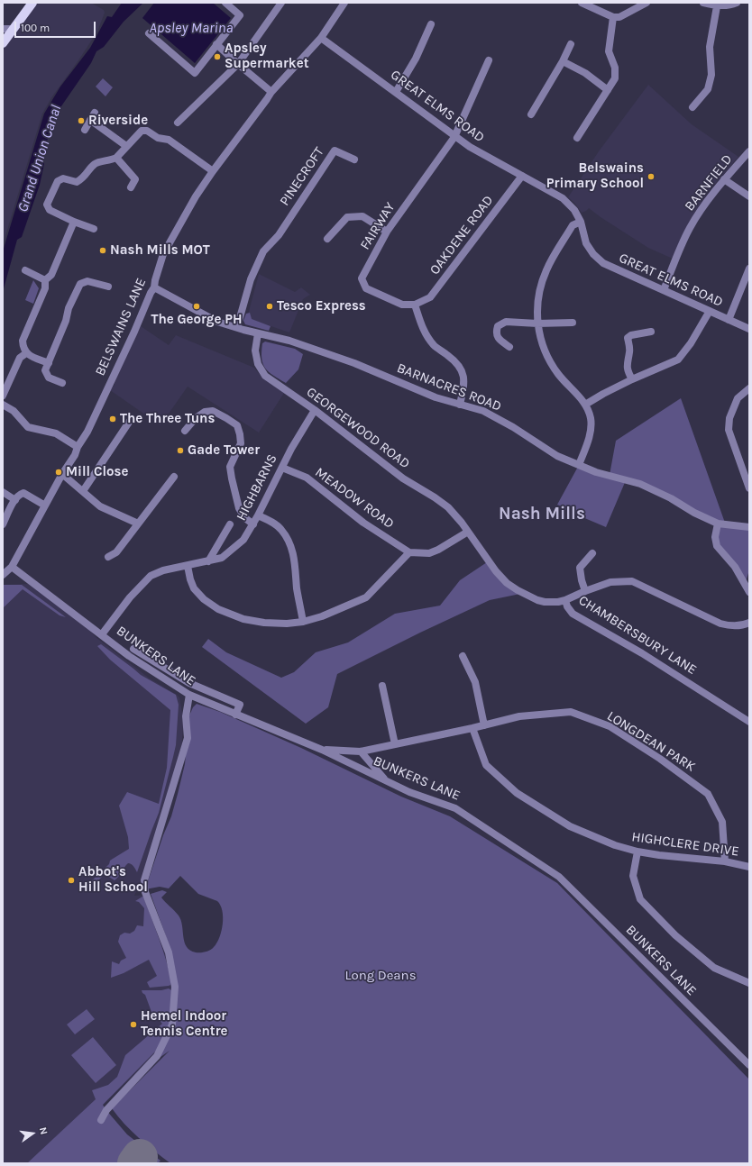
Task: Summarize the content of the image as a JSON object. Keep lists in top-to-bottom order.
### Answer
{
  "streets": {
    "street": [
      "GREAT ELMS ROAD",
      "PINECROFT",
      "BARNFIELD",
      "FAIRWAY",
      "OAKDENE ROAD",
      "BELSWAINS LANE",
      "BARNACRES ROAD",
      "GEORGEWOOD ROAD",
      "HIGHBARNS",
      "MEADOW ROAD",
      "CHAMBERSBURY LANE",
      "BUNKERS LANE",
      "LONGDEAN PARK",
      "HIGHCLERE DRIVE"
    ]
  },
  "crossings": [
    ["GREAT ELMS ROAD", "BARNFIELD"],
    ["GREAT ELMS ROAD", "FAIRWAY"],
    ["GREAT ELMS ROAD", "OAKDENE ROAD"],
    ["GREAT ELMS ROAD", "BELSWAINS LANE"],
    ["PINECROFT", "BARNACRES ROAD"],
    ["FAIRWAY", "OAKDENE ROAD"],
    ["BELSWAINS LANE", "BARNACRES ROAD"],
    ["BELSWAINS LANE", "BUNKERS LANE"],
    ["BARNACRES ROAD", "GEORGEWOOD ROAD"],
    ["GEORGEWOOD ROAD", "HIGHBARNS"],
    ["GEORGEWOOD ROAD", "CHAMBERSBURY LANE"],
    ["HIGHBARNS", "MEADOW ROAD"],
    ["BUNKERS LANE", "LONGDEAN PARK"],
    ["LONGDEAN PARK", "HIGHCLERE DRIVE"]
  ],
  "districts": ["Nash Mills"],
  "water": ["Apsley Marina", "Grand Union Canal"],
  "parks": ["Long Deans"],
  "places": [
    "Apsley Supermarket",
    "Riverside",
    "Belswains Primary School",
    "Nash Mills MOT",
    "The George PH",
    "Tesco Express",
    "The Three Tuns",
    "Gade Tower",
    "Mill Close",
    "Abbot's Hill School",
    "Hemel Indoor Tennis Centre"
  ],
  "scale_bar": "100 m",
  "north": "right"
}
